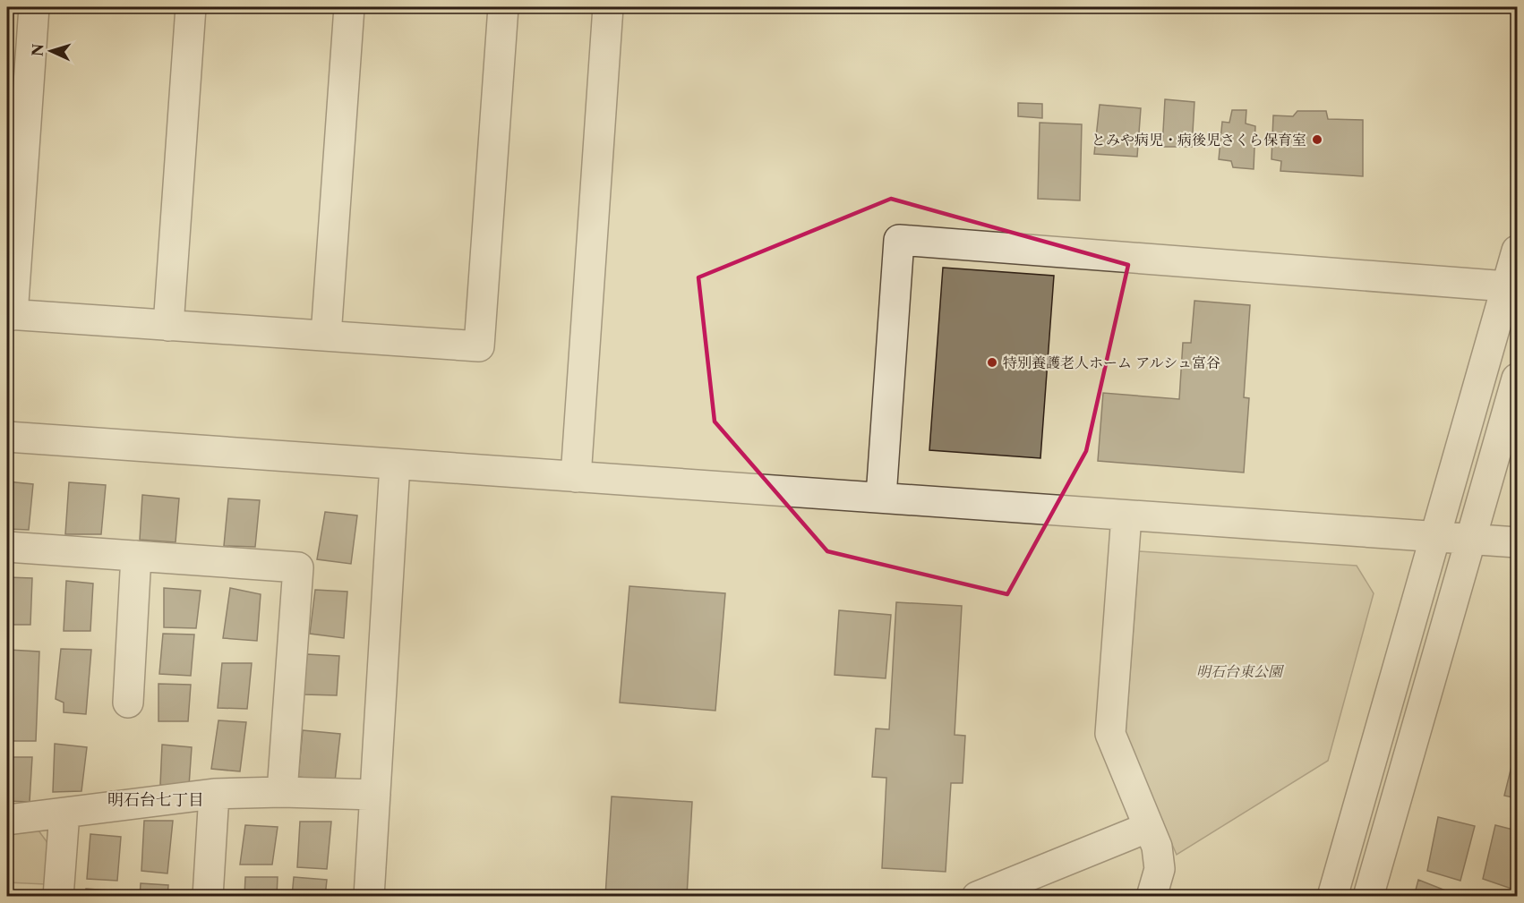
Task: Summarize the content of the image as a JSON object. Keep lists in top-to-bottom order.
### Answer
{
  "districts": ["明石台七丁目"],
  "parks": ["明石台東公園"],
  "places": ["とみや病児・病後児さくら保育室", "特別養護老人ホーム アルシュ富谷"],
  "north": "left"
}
